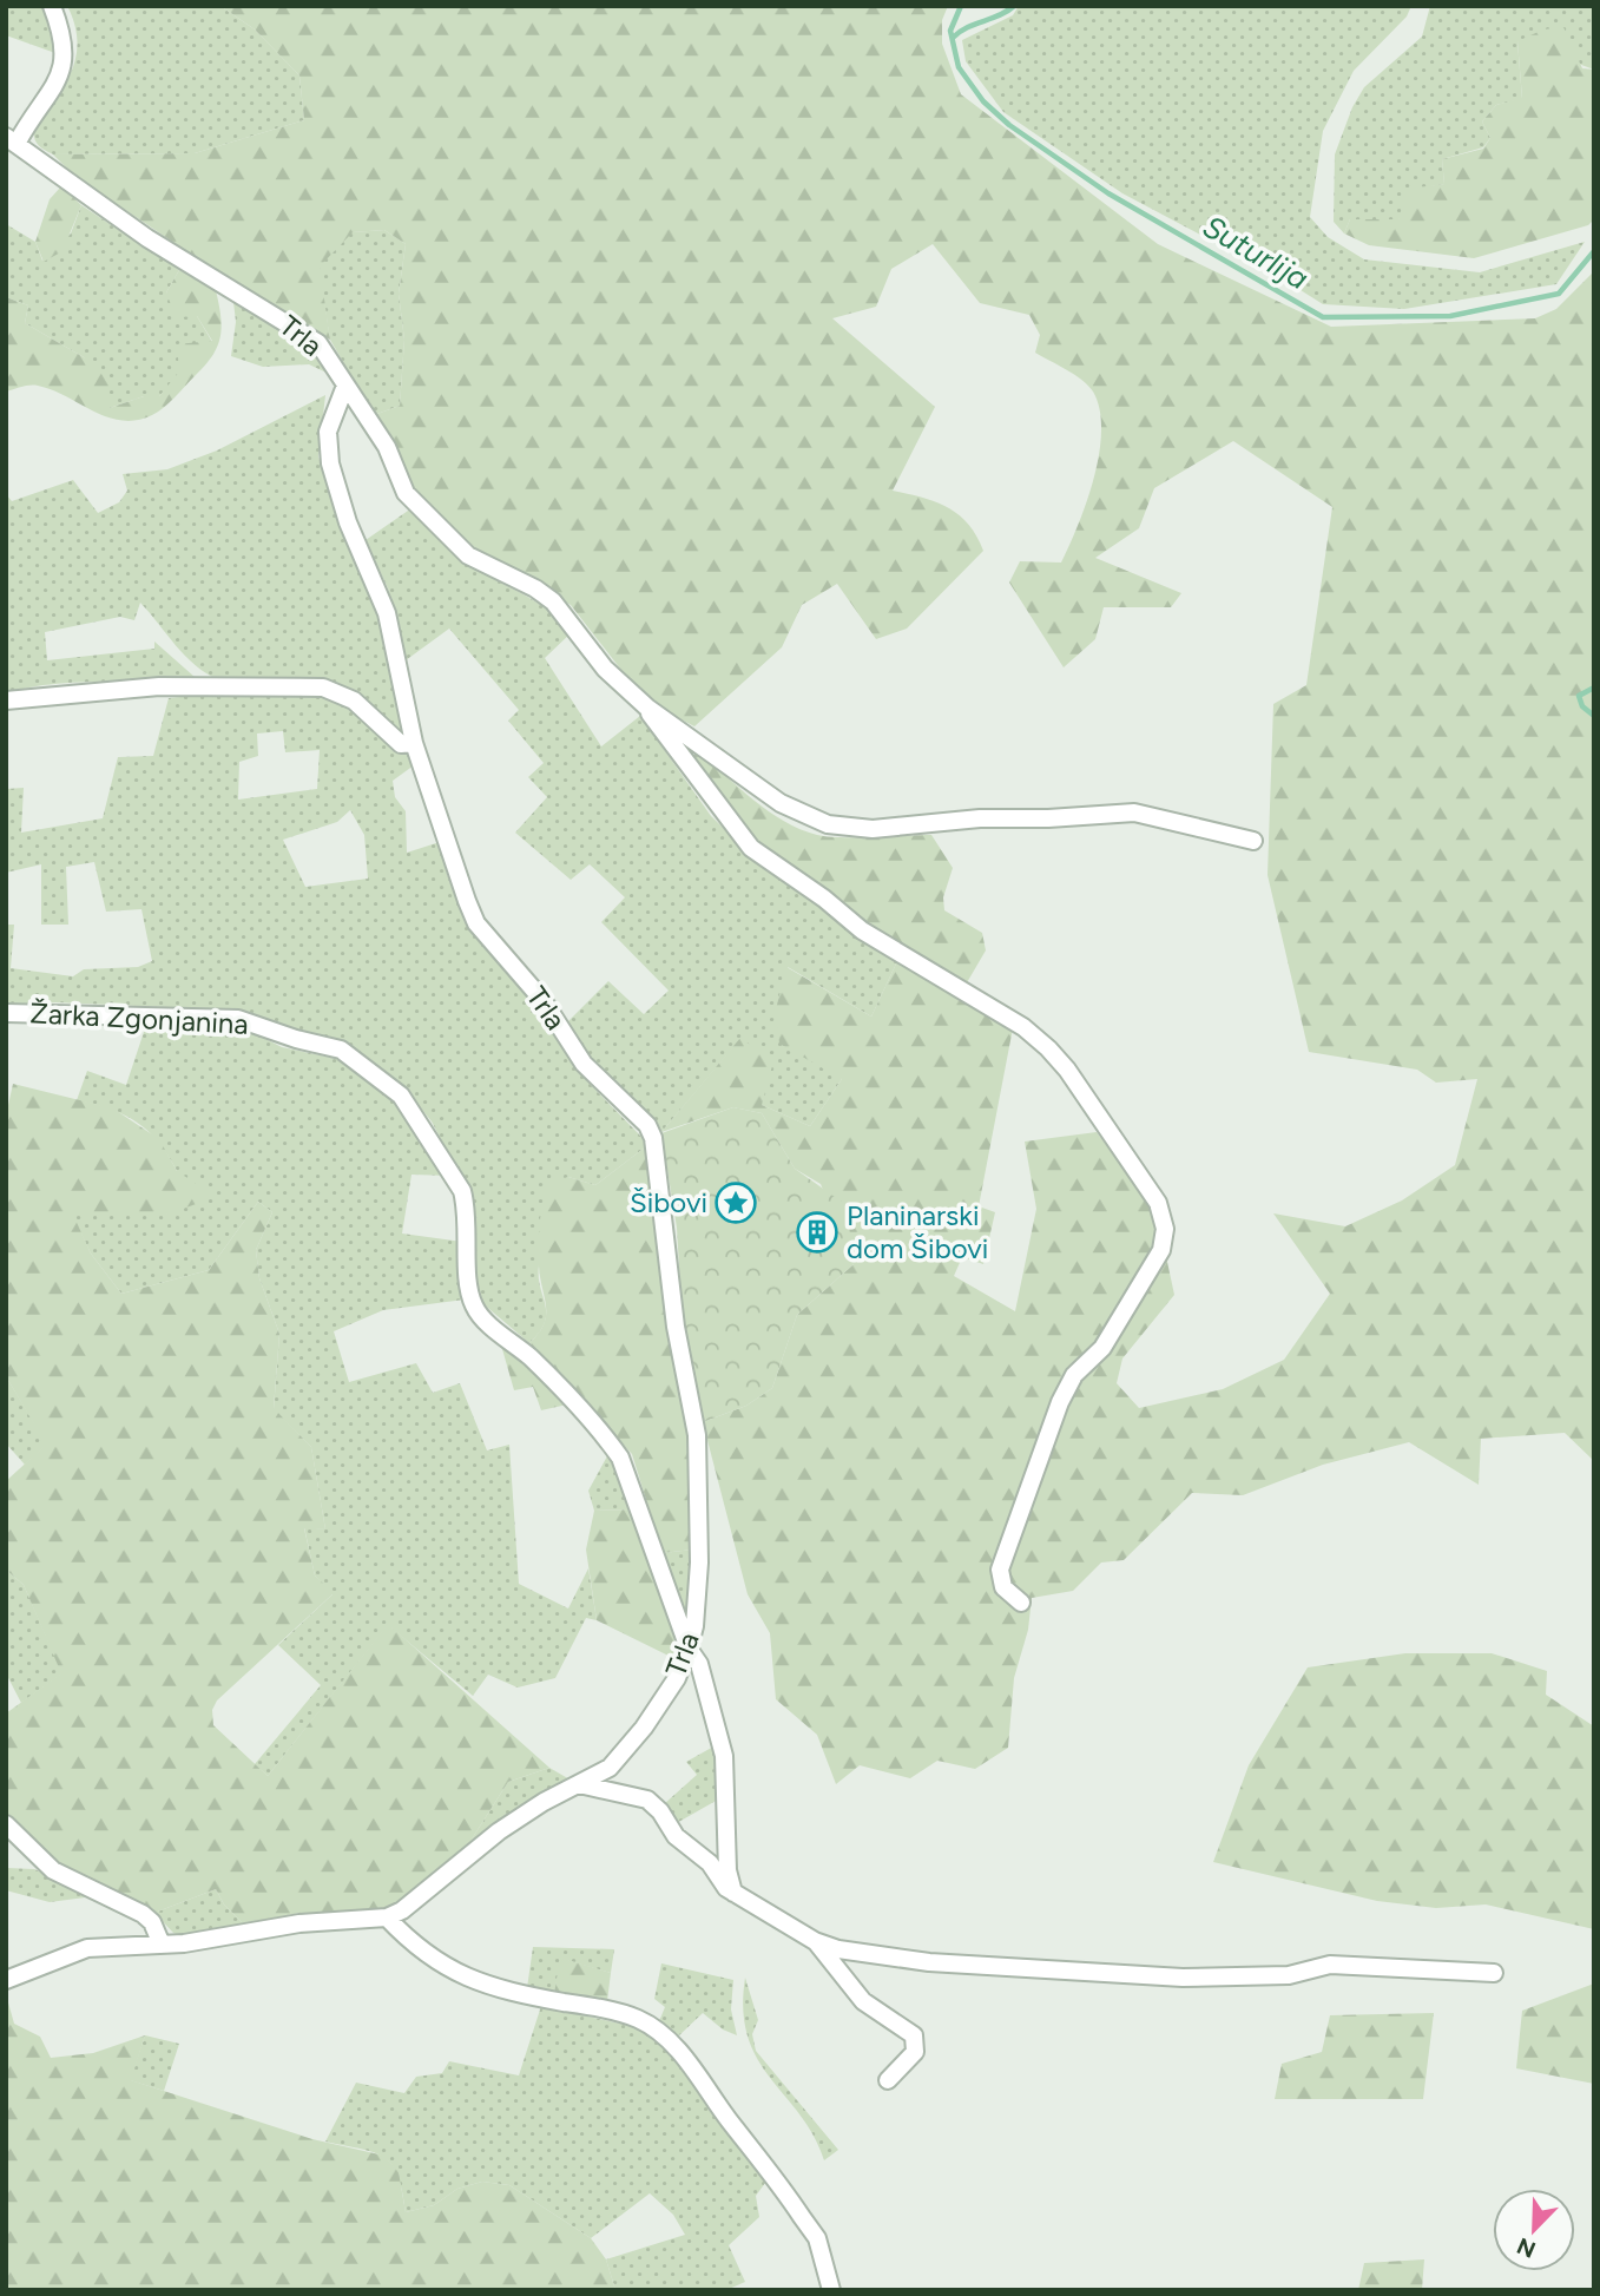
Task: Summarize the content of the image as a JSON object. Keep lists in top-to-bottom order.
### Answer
{
  "streets": {
    "street": ["Trla", "Žarka Zgonjanina"]
  },
  "crossings": [
    ["Trla", "Žarka Zgonjanina"]
  ],
  "water": ["Suturlija"],
  "places": {
    "place": ["Šibovi"],
    "building": ["Planinarski dom Šibovi"]
  },
  "north": "bottom left"
}
